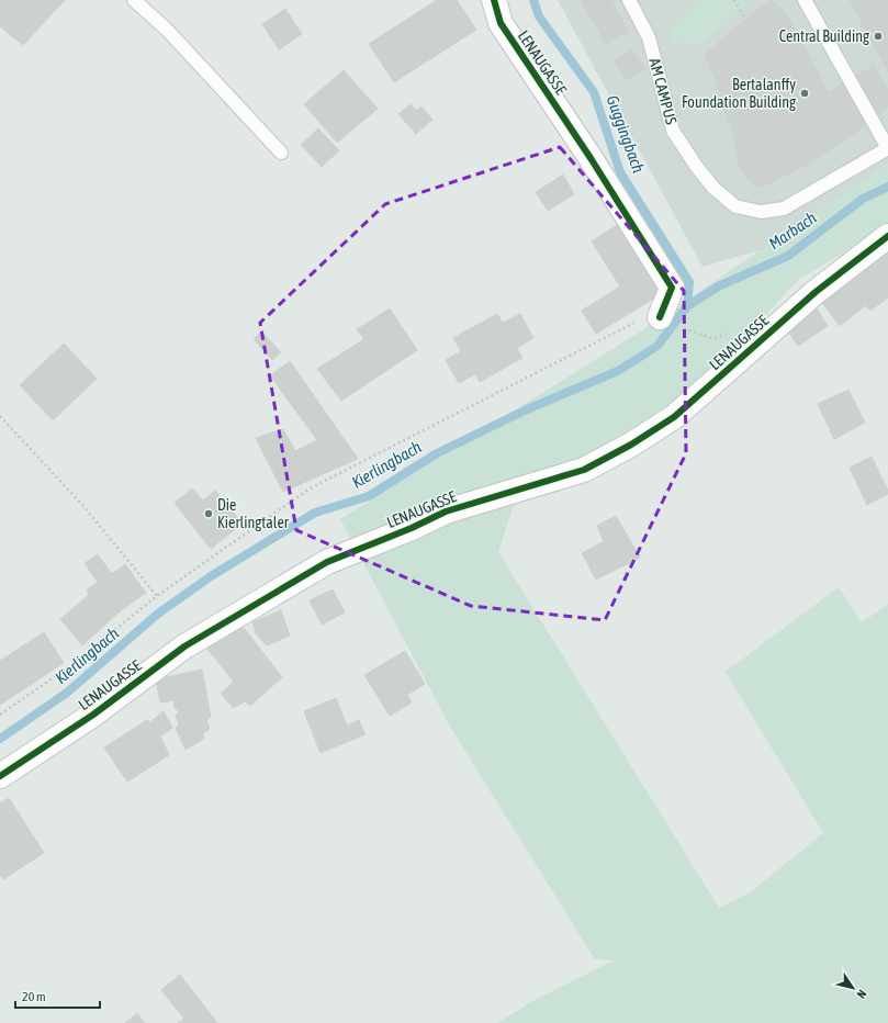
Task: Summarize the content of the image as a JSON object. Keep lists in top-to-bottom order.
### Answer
{
  "streets": {
    "street": ["LENAUGASSE"],
    "lane": ["AM CAMPUS"]
  },
  "water": ["Guggingbach", "Marbach", "Kierlingbach"],
  "places": ["Central Building", "Bertalanffy Foundation Building", "Die Kierlingtaler"],
  "scale_bar": "20 m",
  "north": "bottom right"
}
